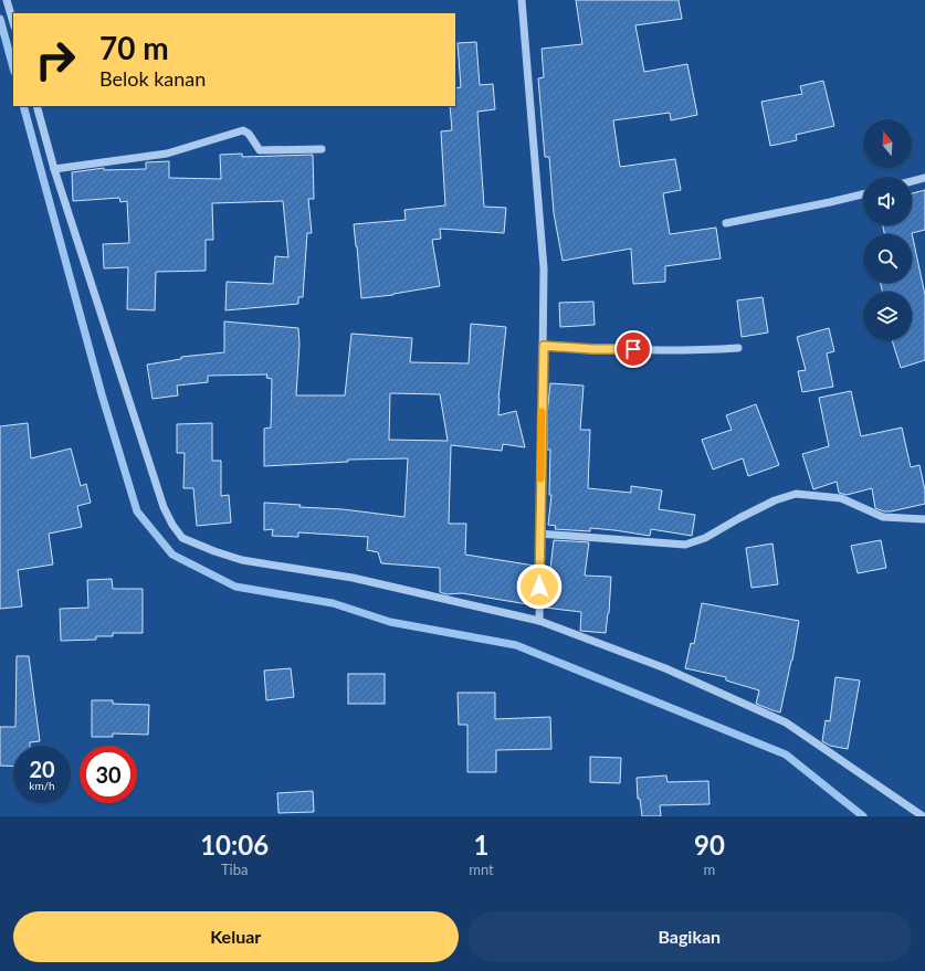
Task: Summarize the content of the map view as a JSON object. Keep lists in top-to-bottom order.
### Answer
{
  "north": "top",
  "page": {
    "turn": ["70 m", "Belok kanan"],
    "speed": "20 km/h",
    "limit": "30",
    "eta": [
      "10:06",
      "Tiba",
      "1",
      "mnt",
      "90",
      "m"
    ],
    "buttons": ["Keluar", "Bagikan"]
  }
}
